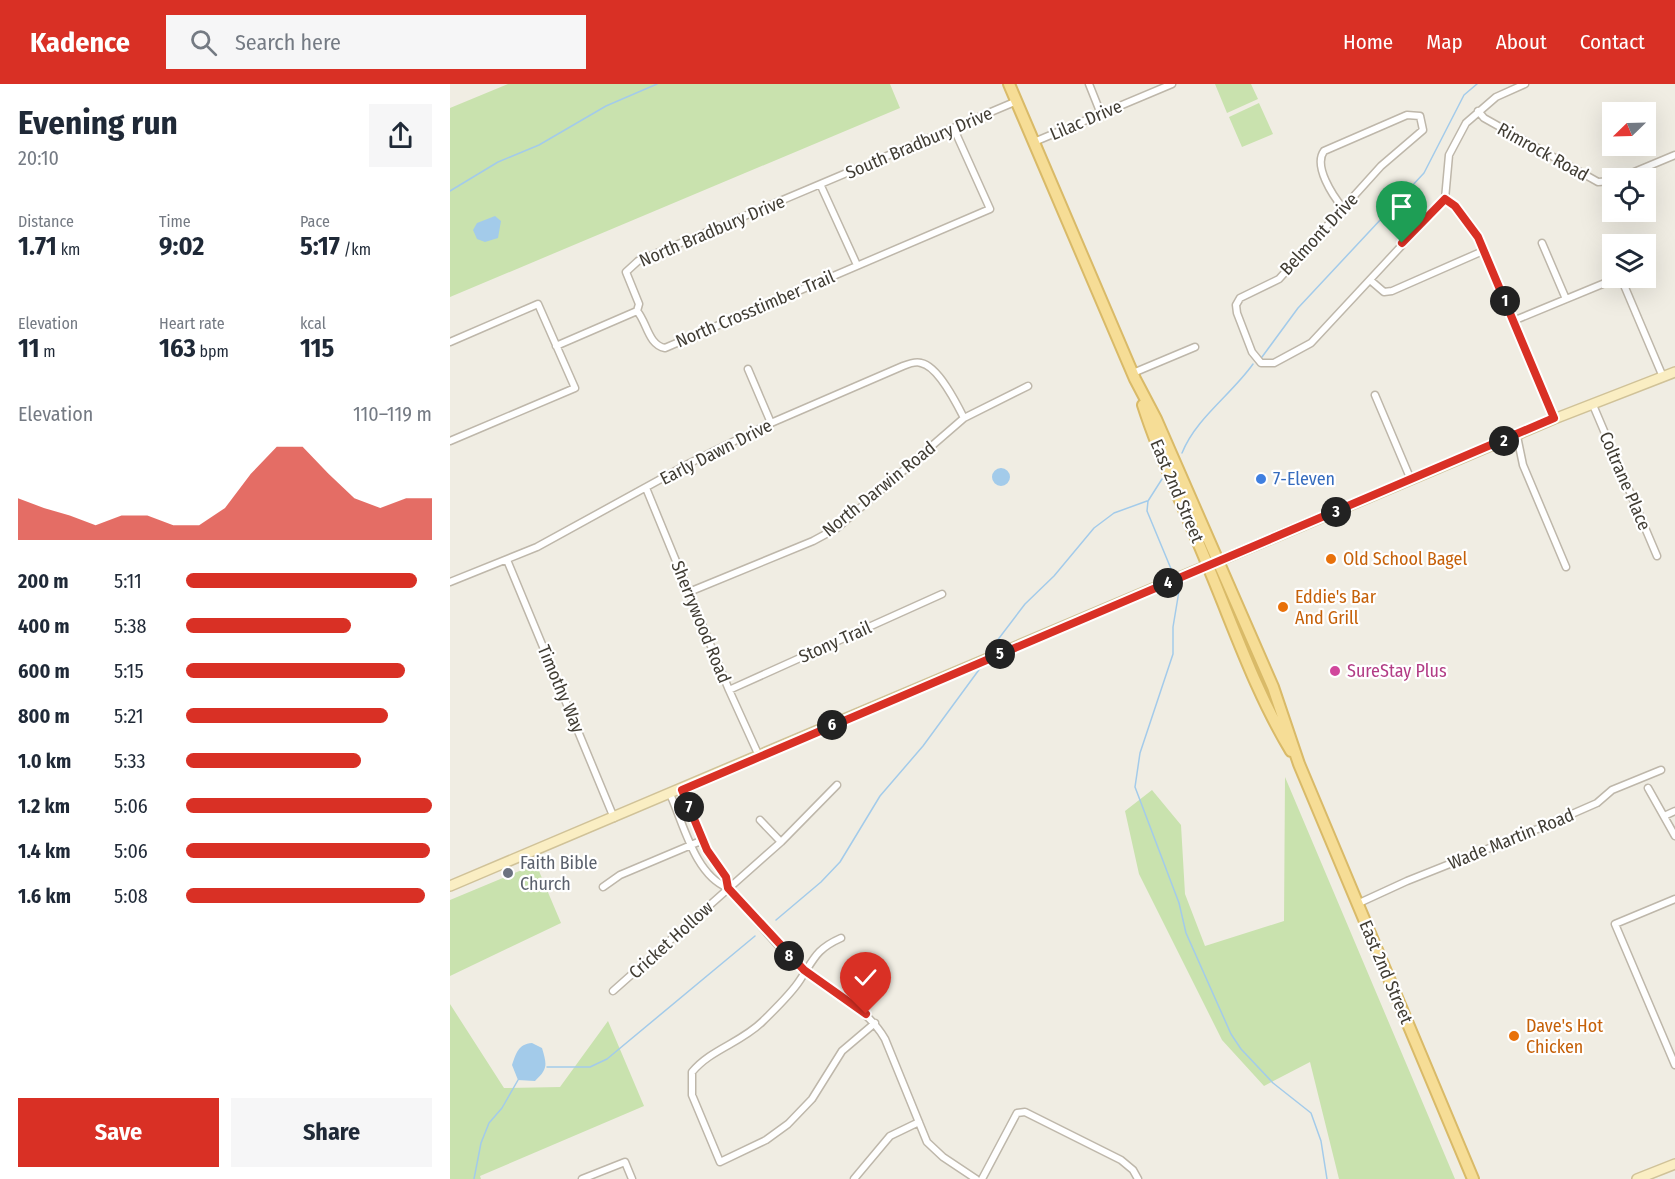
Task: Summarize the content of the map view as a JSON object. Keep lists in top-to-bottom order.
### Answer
{
  "streets": {
    "main road": ["East 2nd Street"],
    "street": [
      "Lilac Drive",
      "South Bradbury Drive",
      "Rimrock Road",
      "North Bradbury Drive",
      "Belmont Drive",
      "North Crosstimber Trail",
      "Early Dawn Drive",
      "Coltrane Place",
      "North Darwin Road",
      "Sherrywood Road",
      "Stony Trail",
      "Timothy Way",
      "Wade Martin Road",
      "Cricket Hollow"
    ]
  },
  "crossings": [
    ["Lilac Drive", "East 2nd Street"],
    ["South Bradbury Drive", "North Bradbury Drive"],
    ["South Bradbury Drive", "North Crosstimber Trail"],
    ["South Bradbury Drive", "East 2nd Street"],
    ["North Bradbury Drive", "North Crosstimber Trail"],
    ["Early Dawn Drive", "North Darwin Road"],
    ["Early Dawn Drive", "Sherrywood Road"],
    ["Early Dawn Drive", "Timothy Way"],
    ["North Darwin Road", "Sherrywood Road"],
    ["East 2nd Street", "Wade Martin Road"],
    ["Sherrywood Road", "Stony Trail"]
  ],
  "places": [
    "7-Eleven",
    "Old School Bagel",
    "Eddie's Bar And Grill",
    "SureStay Plus",
    "Faith Bible Church",
    "Dave's Hot Chicken"
  ],
  "north": "bottom left",
  "page": {
    "header": "Kadence",
    "search": "Search here",
    "nav": [
      "Home",
      "Map",
      "About",
      "Contact"
    ],
    "heading": ["Evening run", "20:10"],
    "stats": [
      ["Distance", "1.71 km"],
      ["Time", "9:02"],
      ["Pace", "5:17 /km"],
      ["Elevation", "11 m"],
      ["Heart rate", "163 bpm"],
      ["kcal", "115"]
    ],
    "pins": [
      "1",
      "2",
      "3",
      "4",
      "5",
      "6",
      "7",
      "8"
    ],
    "chart": ["Elevation", "110–119 m"],
    "list": [
      {
        "name": "200 m",
        "note": "5:11"
      },
      {
        "name": "400 m",
        "note": "5:38"
      },
      {
        "name": "600 m",
        "note": "5:15"
      },
      {
        "name": "800 m",
        "note": "5:21"
      },
      {
        "name": "1.0 km",
        "note": "5:33"
      },
      {
        "name": "1.2 km",
        "note": "5:06"
      },
      {
        "name": "1.4 km",
        "note": "5:06"
      },
      {
        "name": "1.6 km",
        "note": "5:08"
      }
    ],
    "buttons": ["Save", "Share"]
  }
}
